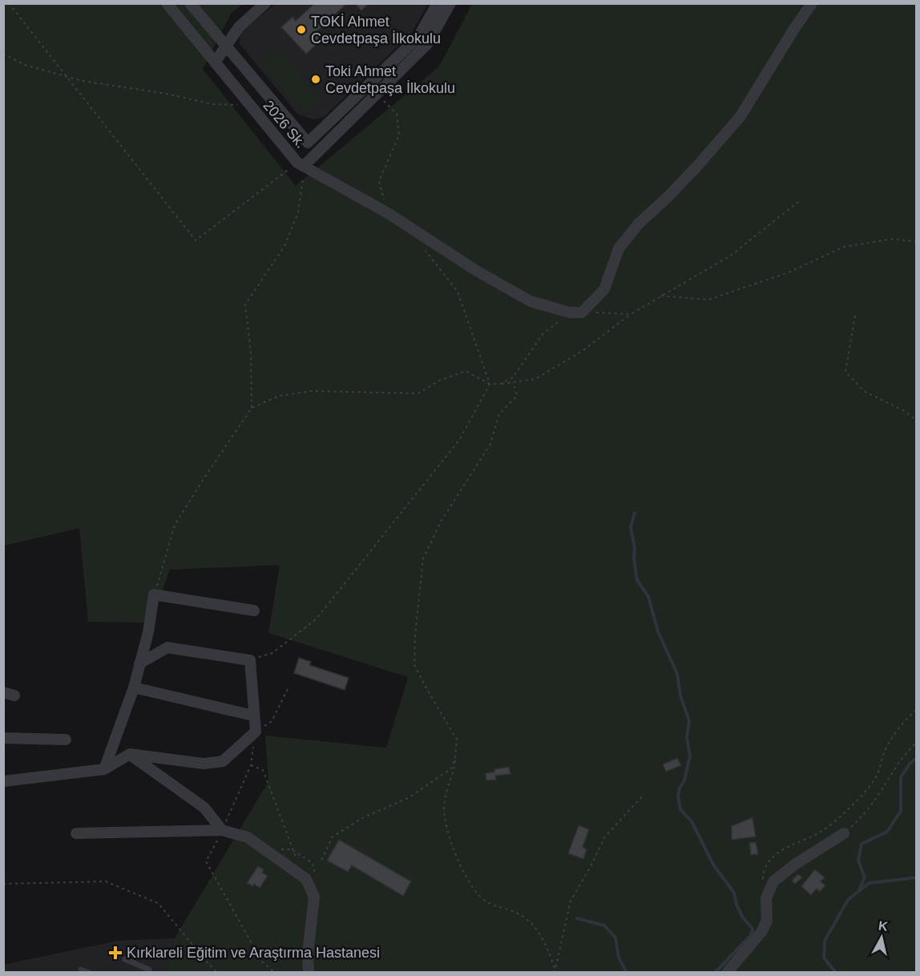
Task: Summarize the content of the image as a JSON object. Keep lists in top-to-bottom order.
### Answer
{
  "streets": {
    "street": ["2026 Sk."]
  },
  "places": {
    "other": ["TOKİ Ahmet Cevdetpaşa İlkokulu", "Toki Ahmet Cevdetpaşa İlkokulu"],
    "health": ["Kırklareli Eğitim ve Araştırma Hastanesi"]
  },
  "north": "top"
}
